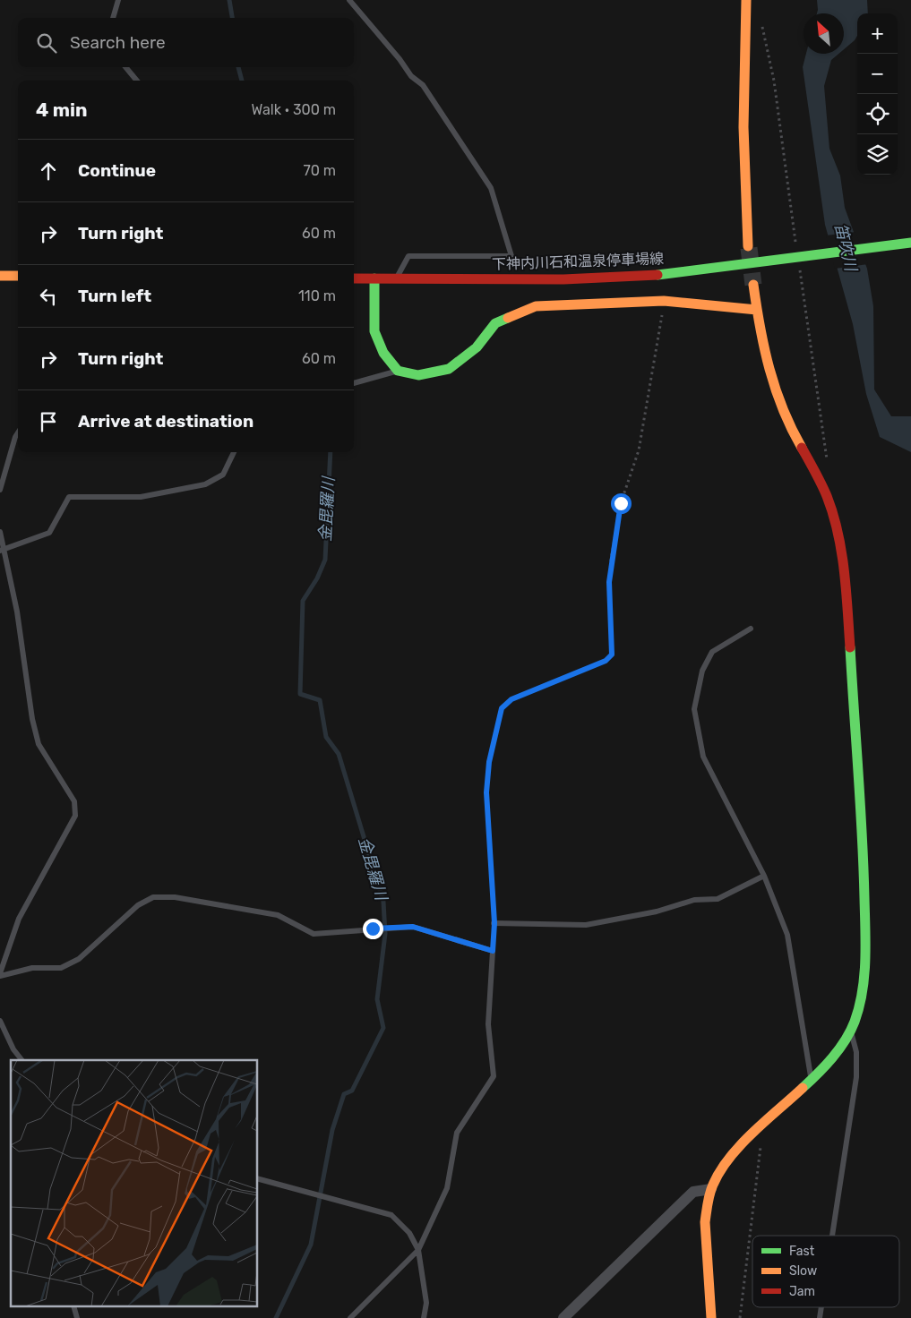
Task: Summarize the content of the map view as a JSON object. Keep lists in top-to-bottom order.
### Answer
{
  "streets": {
    "street": ["下神内川石和温泉停車場線"]
  },
  "water": ["笛吹川", "金毘羅川"],
  "legend": ["Fast", "Slow", "Jam"],
  "north": "top left",
  "page": {
    "map_buttons": ["+", "−"],
    "search": "Search here",
    "heading": ["4 min", "Walk · 300 m"],
    "list": [
      ["Continue", "70 m"],
      ["Turn right", "60 m"],
      ["Turn left", "110 m"],
      ["Turn right", "60 m"],
      "Arrive at destination"
    ]
  }
}
